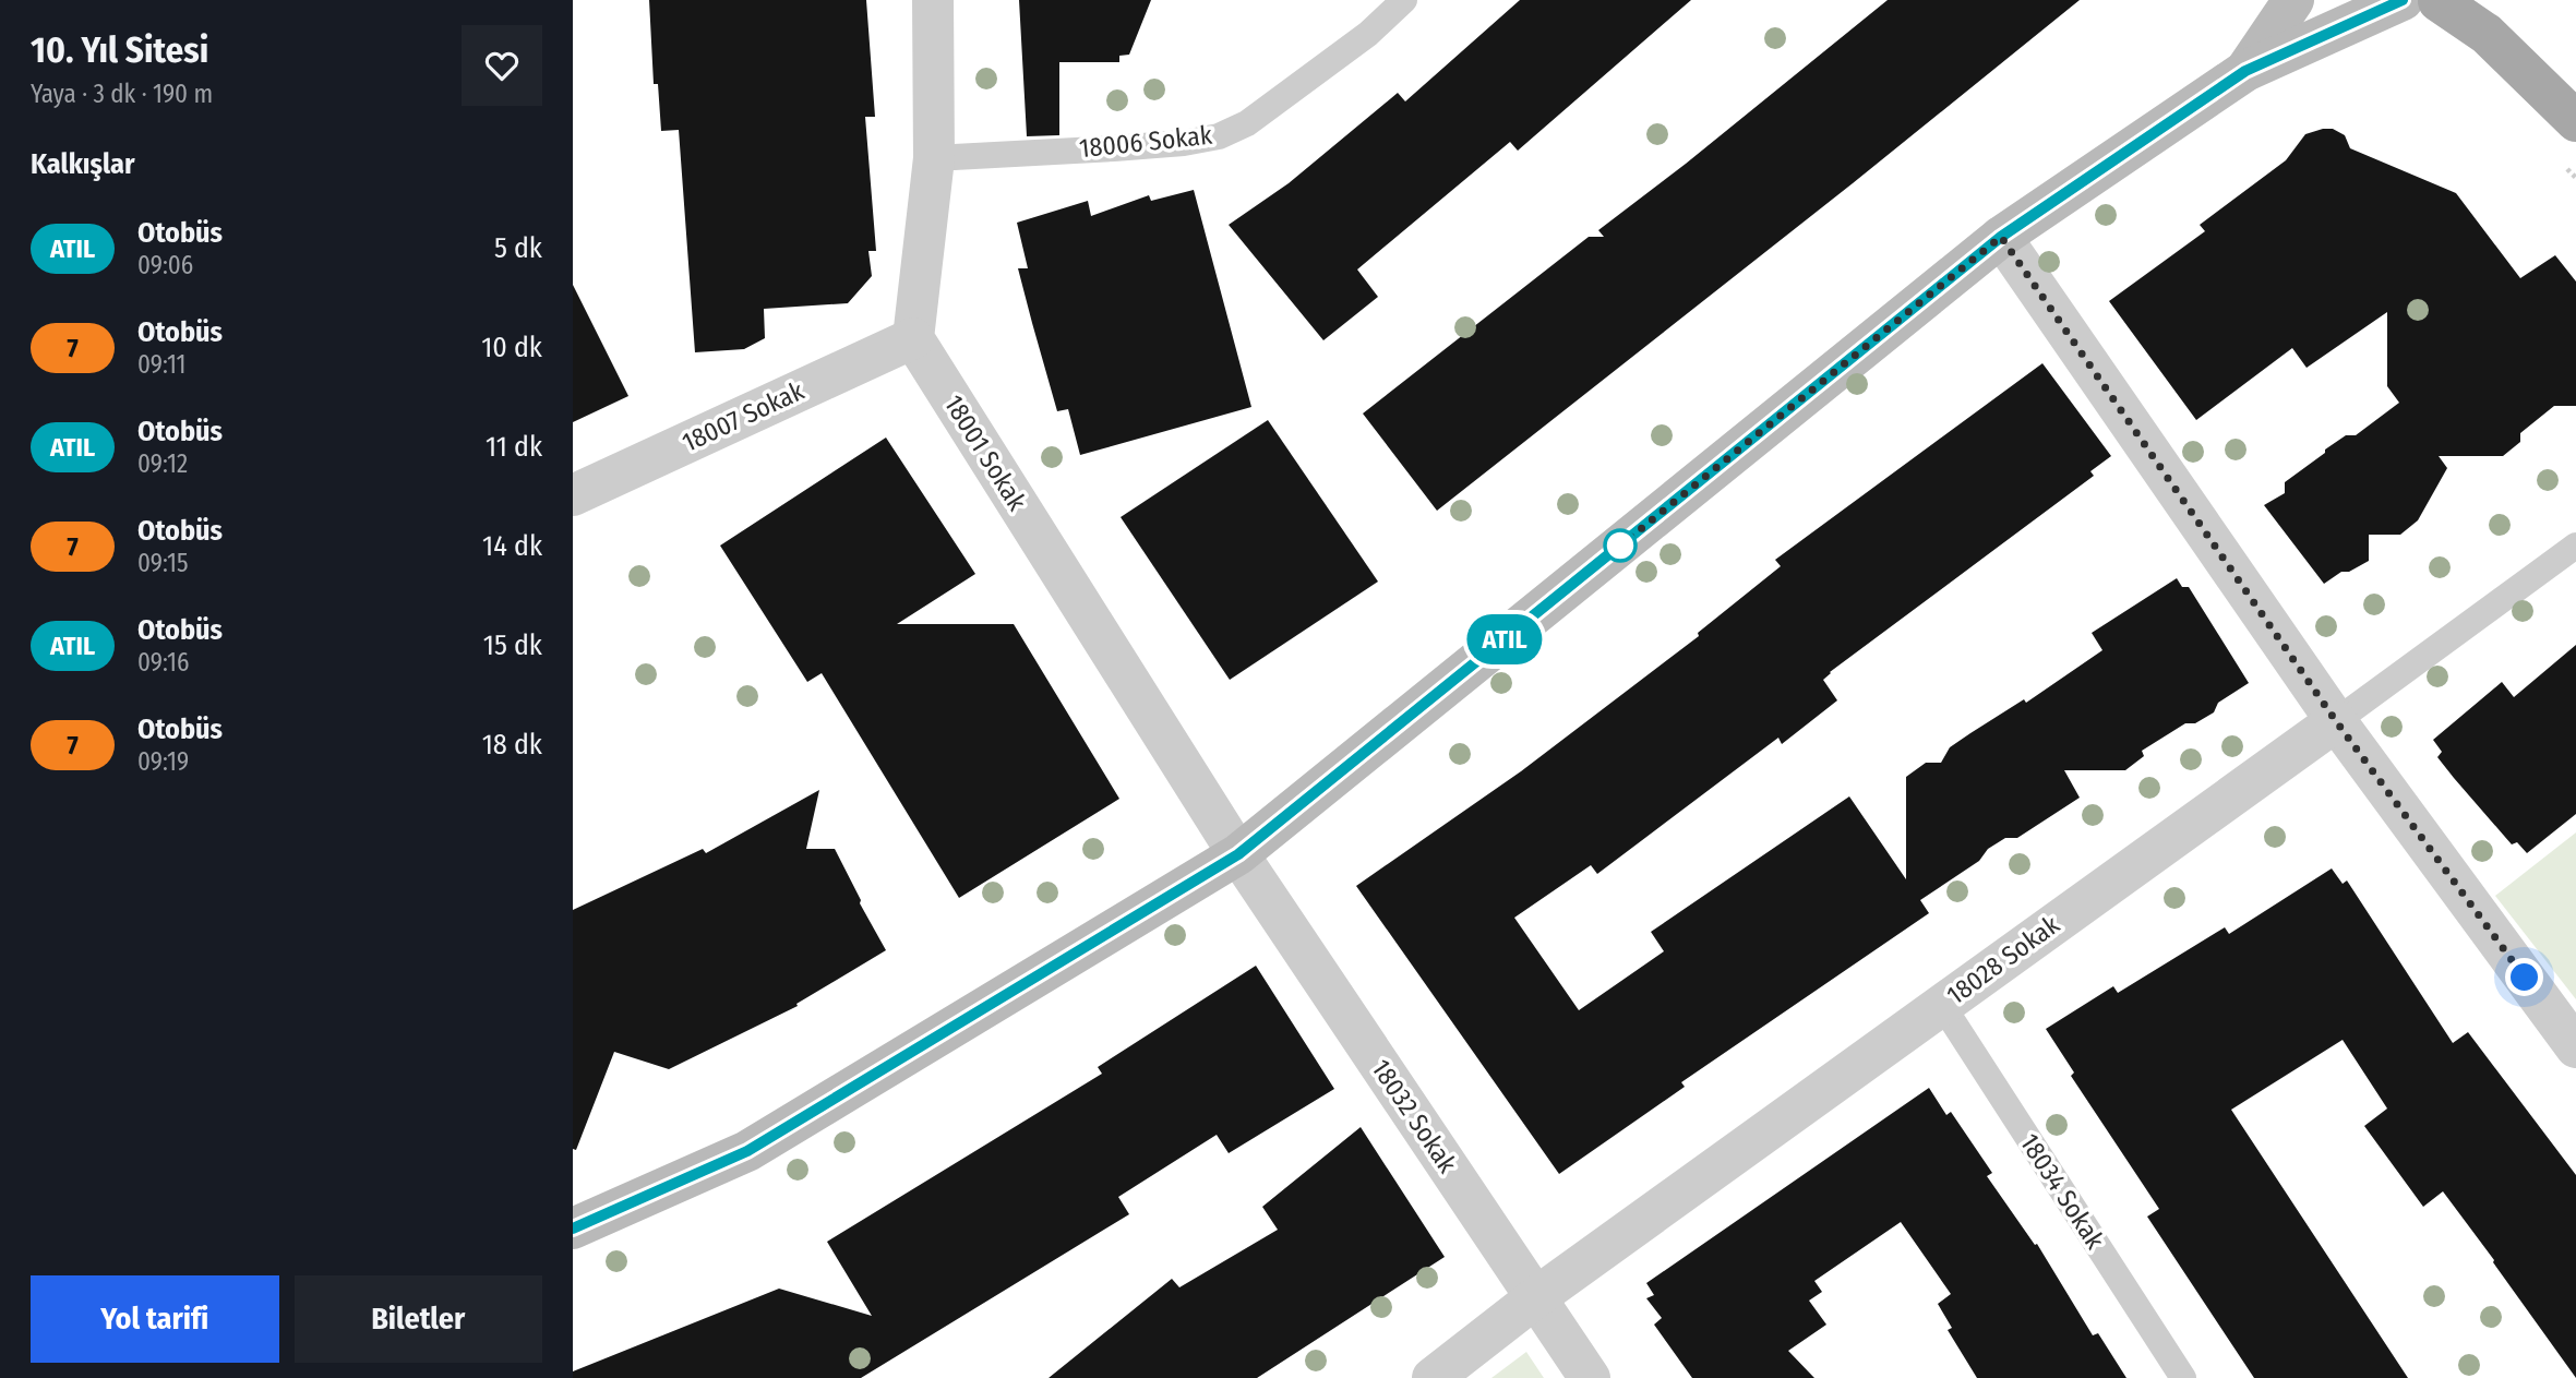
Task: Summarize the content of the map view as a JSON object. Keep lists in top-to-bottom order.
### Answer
{
  "streets": {
    "street": [
      "18007 Sokak",
      "18001 Sokak",
      "18028 Sokak",
      "18032 Sokak"
    ],
    "lane": ["18006 Sokak", "18034 Sokak"]
  },
  "crossings": [
    ["18007 Sokak", "18001 Sokak"],
    ["18001 Sokak", "18032 Sokak"],
    ["18028 Sokak", "18032 Sokak"],
    ["18028 Sokak", "18034 Sokak"]
  ],
  "lines": ["bus line ATIL"],
  "page": {
    "heading": [
      ["10. Yıl Sitesi", "Yaya · 3 dk · 190 m"],
      "Kalkışlar"
    ],
    "on_map": "ATIL",
    "list": [
      {
        "mark": "ATIL",
        "name": "Otobüs",
        "note": "09:06",
        "value": "5 dk"
      },
      {
        "mark": "7",
        "name": "Otobüs",
        "note": "09:11",
        "value": "10 dk"
      },
      {
        "mark": "ATIL",
        "name": "Otobüs",
        "note": "09:12",
        "value": "11 dk"
      },
      {
        "mark": "7",
        "name": "Otobüs",
        "note": "09:15",
        "value": "14 dk"
      },
      {
        "mark": "ATIL",
        "name": "Otobüs",
        "note": "09:16",
        "value": "15 dk"
      },
      {
        "mark": "7",
        "name": "Otobüs",
        "note": "09:19",
        "value": "18 dk"
      }
    ],
    "buttons": ["Yol tarifi", "Biletler"]
  }
}
